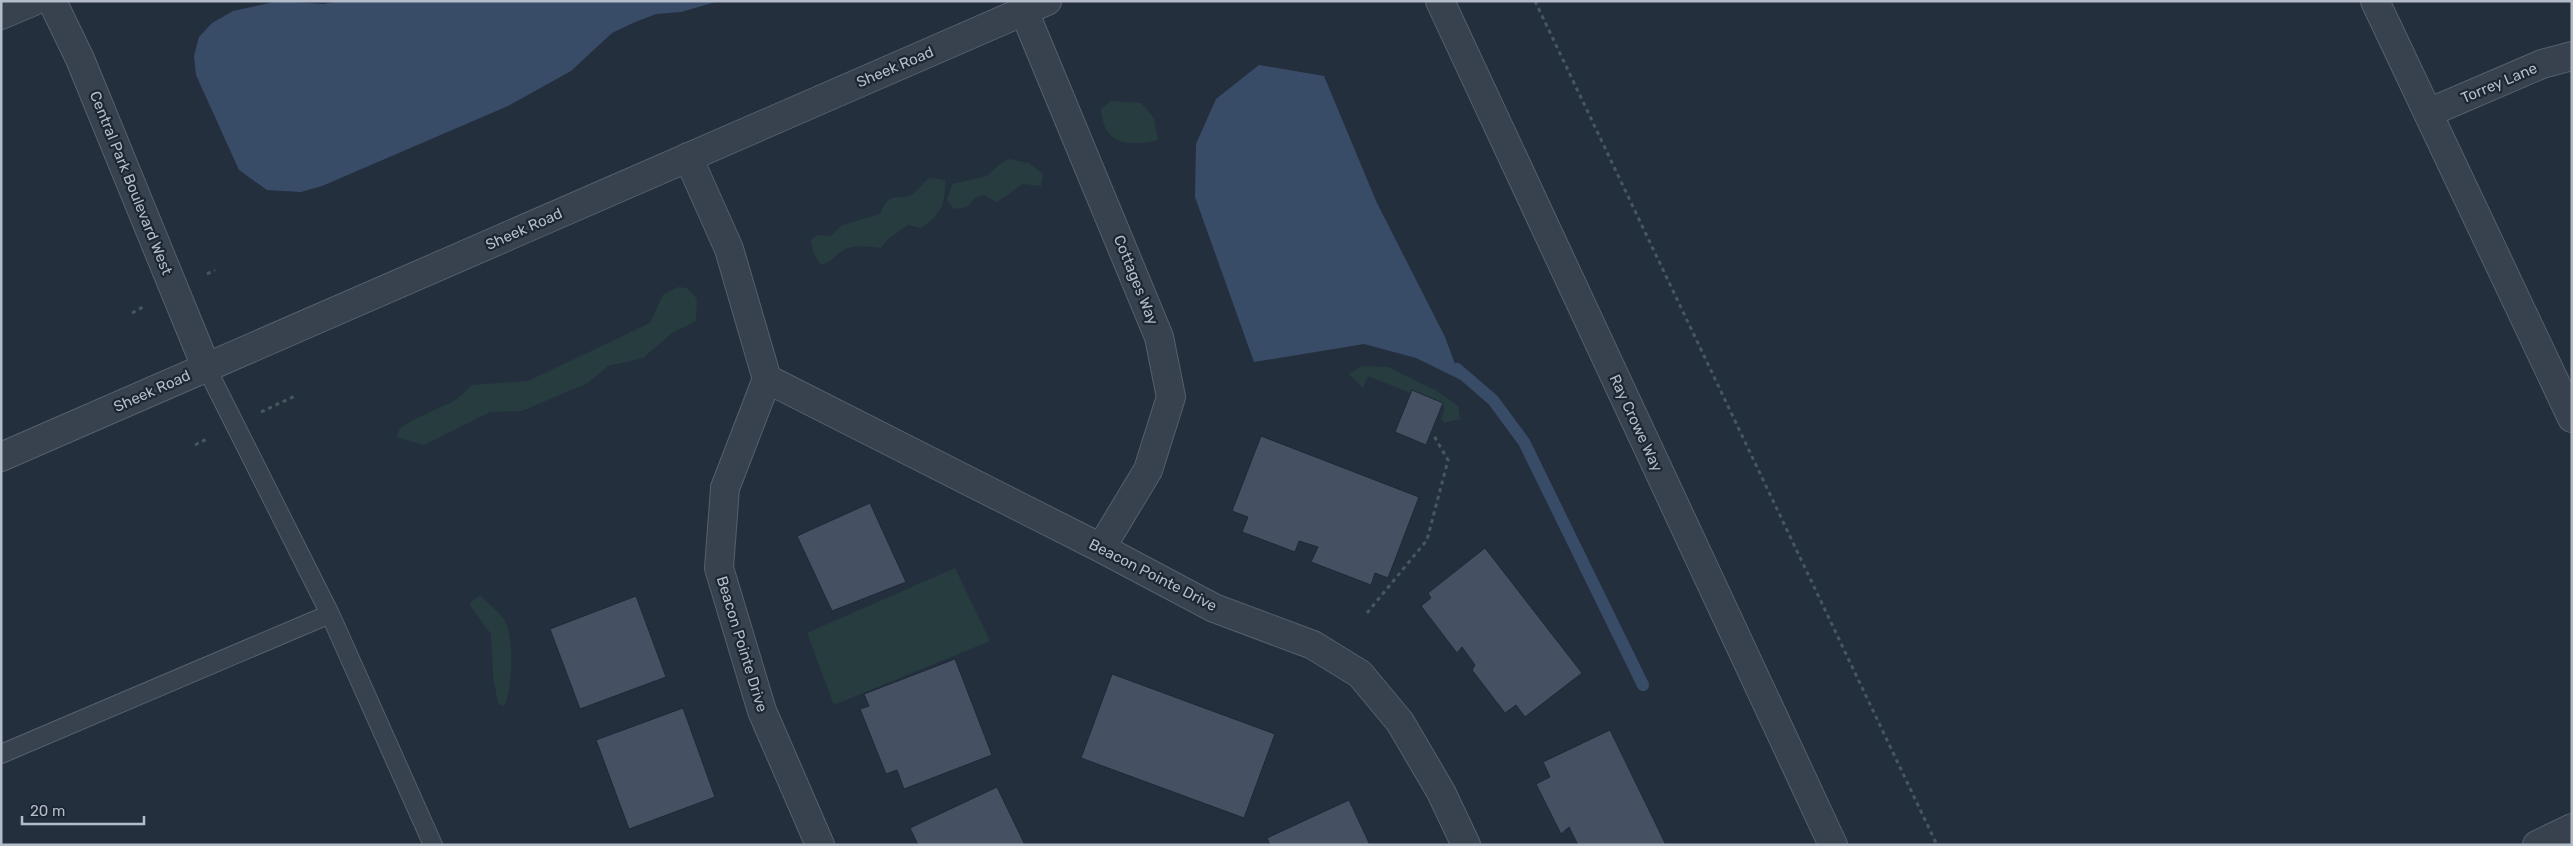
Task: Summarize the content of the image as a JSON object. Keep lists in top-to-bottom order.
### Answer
{
  "streets": {
    "street": [
      "Sheek Road",
      "Torrey Lane",
      "Central Park Boulevard West",
      "Cottages Way",
      "Ray Crowe Way",
      "Beacon Pointe Drive"
    ]
  },
  "crossings": [
    ["Sheek Road", "Central Park Boulevard West"],
    ["Sheek Road", "Cottages Way"],
    ["Cottages Way", "Beacon Pointe Drive"]
  ],
  "scale_bar": "20 m"
}
